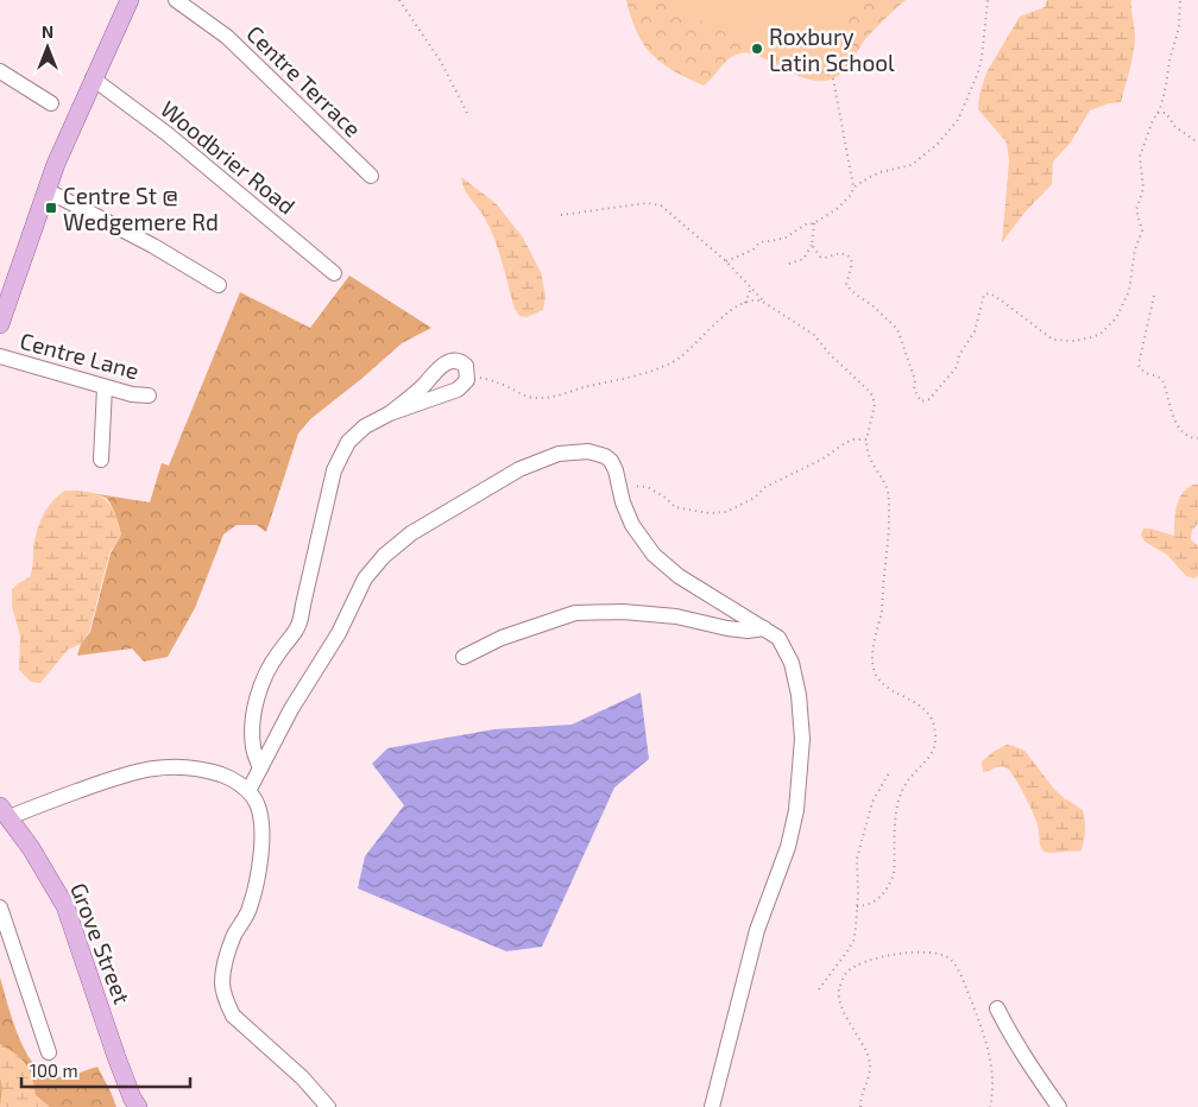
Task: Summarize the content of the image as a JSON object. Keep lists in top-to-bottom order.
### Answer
{
  "streets": {
    "main road": ["Grove Street"],
    "street": ["Centre Terrace", "Woodbrier Road", "Centre Lane"]
  },
  "places": {
    "other": ["Roxbury Latin School"],
    "transit": ["Centre St @ Wedgemere Rd"]
  },
  "scale_bar": "100 m",
  "north": "top"
}
